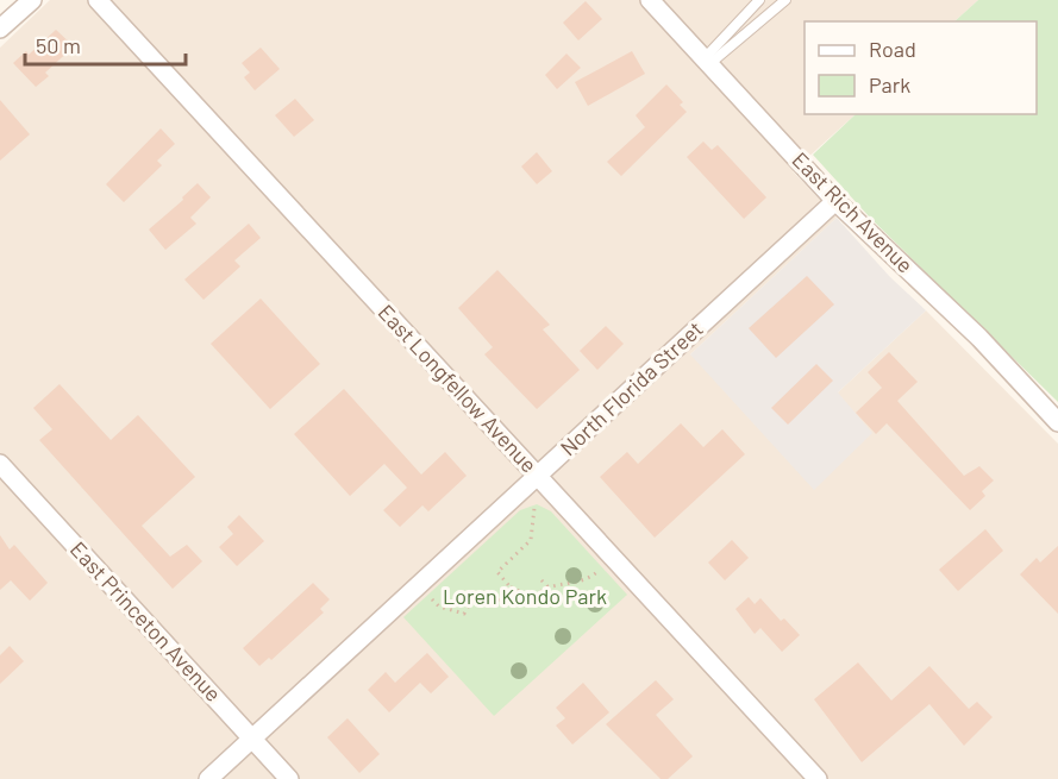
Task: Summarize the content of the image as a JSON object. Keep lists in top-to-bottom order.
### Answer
{
  "streets": {
    "street": [
      "East Rich Avenue",
      "East Longfellow Avenue",
      "North Florida Street",
      "East Princeton Avenue"
    ]
  },
  "crossings": [
    ["East Rich Avenue", "North Florida Street"],
    ["East Longfellow Avenue", "North Florida Street"],
    ["North Florida Street", "East Princeton Avenue"]
  ],
  "parks": ["Loren Kondo Park"],
  "legend": ["Road", "Park"],
  "scale_bar": "50 m"
}
